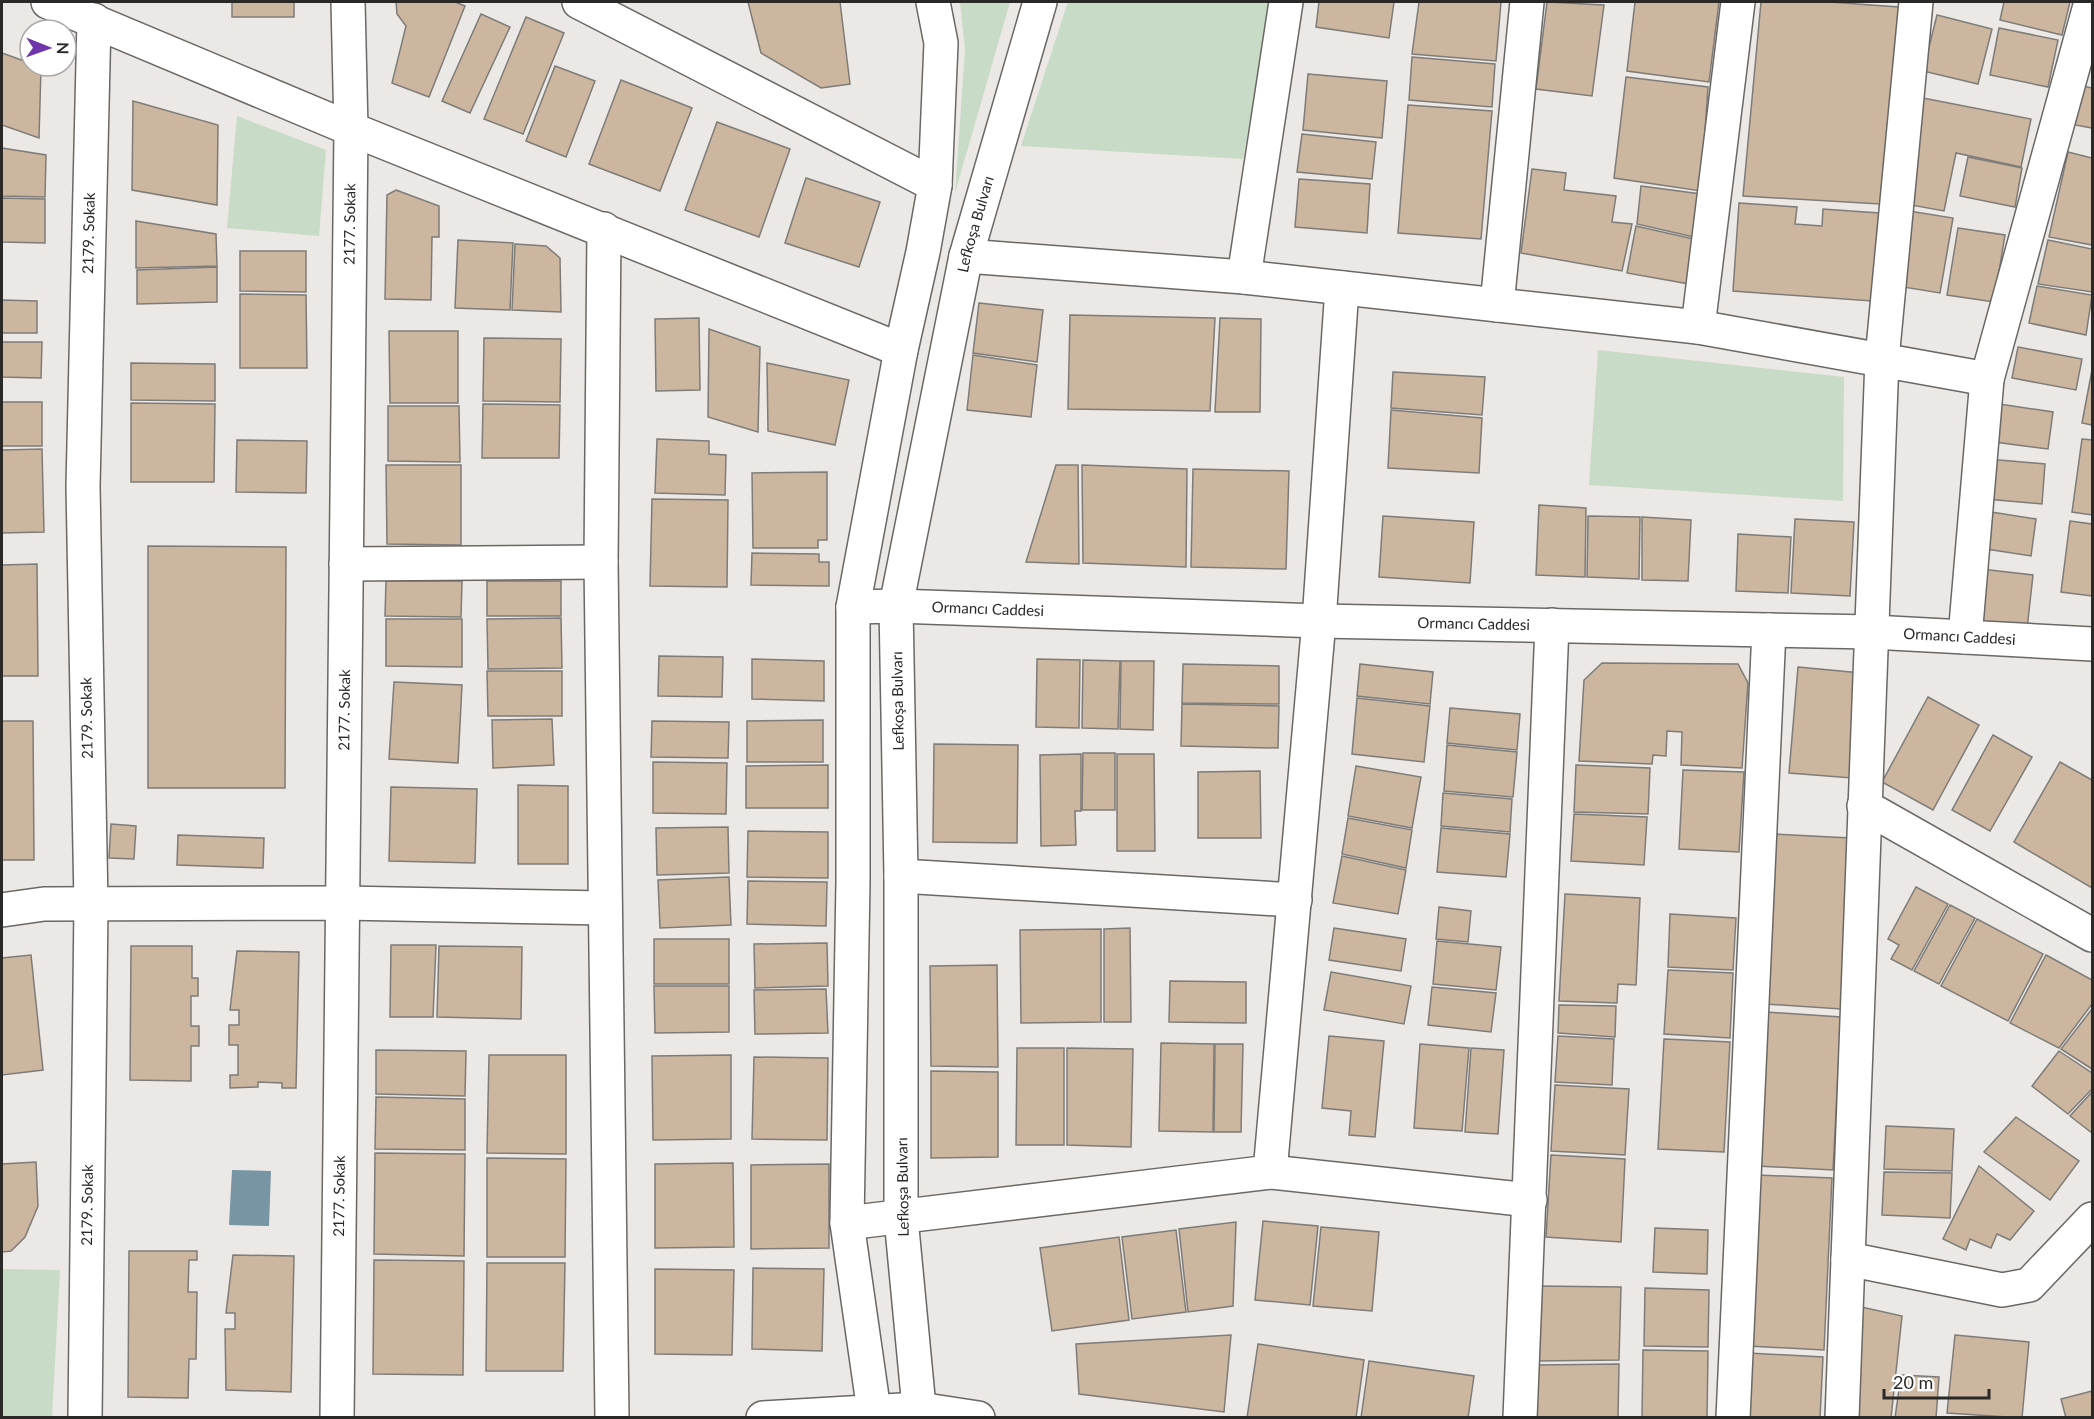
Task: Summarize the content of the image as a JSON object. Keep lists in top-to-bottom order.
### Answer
{
  "streets": {
    "street": [
      "2177. Sokak",
      "Lefkoşa Bulvarı",
      "2179. Sokak",
      "Ormancı Caddesi"
    ]
  },
  "crossings": [
    ["Lefkoşa Bulvarı", "Ormancı Caddesi"]
  ],
  "scale_bar": "20 m",
  "north": "right"
}
